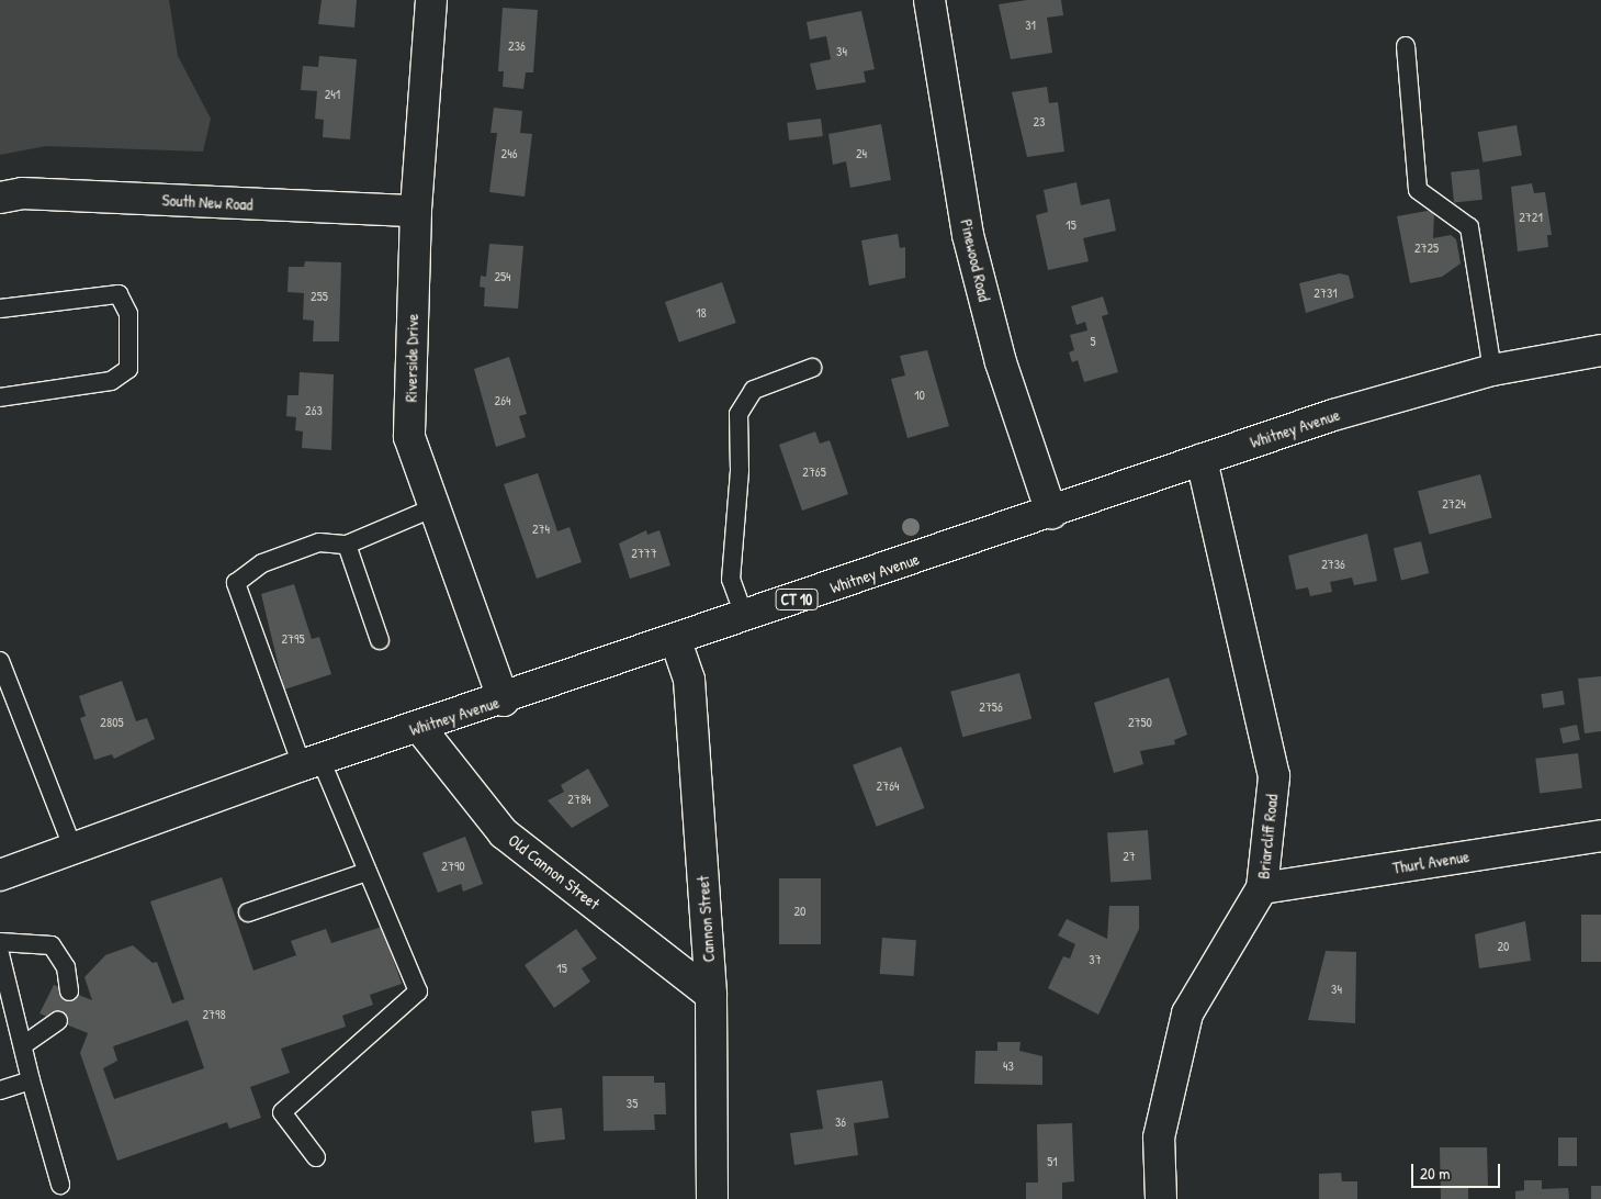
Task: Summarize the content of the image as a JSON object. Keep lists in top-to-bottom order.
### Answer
{
  "streets": {
    "street": [
      "South New Road",
      "Pinewood Road",
      "Riverside Drive",
      "Whitney Avenue",
      "CT 10",
      "Briarcliff Road",
      "Thurl Avenue",
      "Old Cannon Street",
      "Cannon Street"
    ]
  },
  "crossings": [
    ["South New Road", "Riverside Drive"],
    ["Pinewood Road", "Whitney Avenue"],
    ["Riverside Drive", "Whitney Avenue"],
    ["Whitney Avenue", "Briarcliff Road"],
    ["Whitney Avenue", "Old Cannon Street"],
    ["Whitney Avenue", "Cannon Street"],
    ["Briarcliff Road", "Thurl Avenue"],
    ["Old Cannon Street", "Cannon Street"]
  ],
  "house_numbers": [
    "31",
    "236",
    "34",
    "241",
    "23",
    "246",
    "24",
    "2721",
    "15",
    "2725",
    "254",
    "2731",
    "255",
    "18",
    "5",
    "10",
    "264",
    "263",
    "2765",
    "2724",
    "274",
    "2777",
    "2736",
    "2795",
    "2756",
    "2805",
    "2750",
    "2764",
    "2784",
    "27",
    "2790",
    "20",
    "20",
    "37",
    "15",
    "34",
    "2798",
    "43",
    "35",
    "36",
    "51"
  ],
  "scale_bar": "20 m"
}
